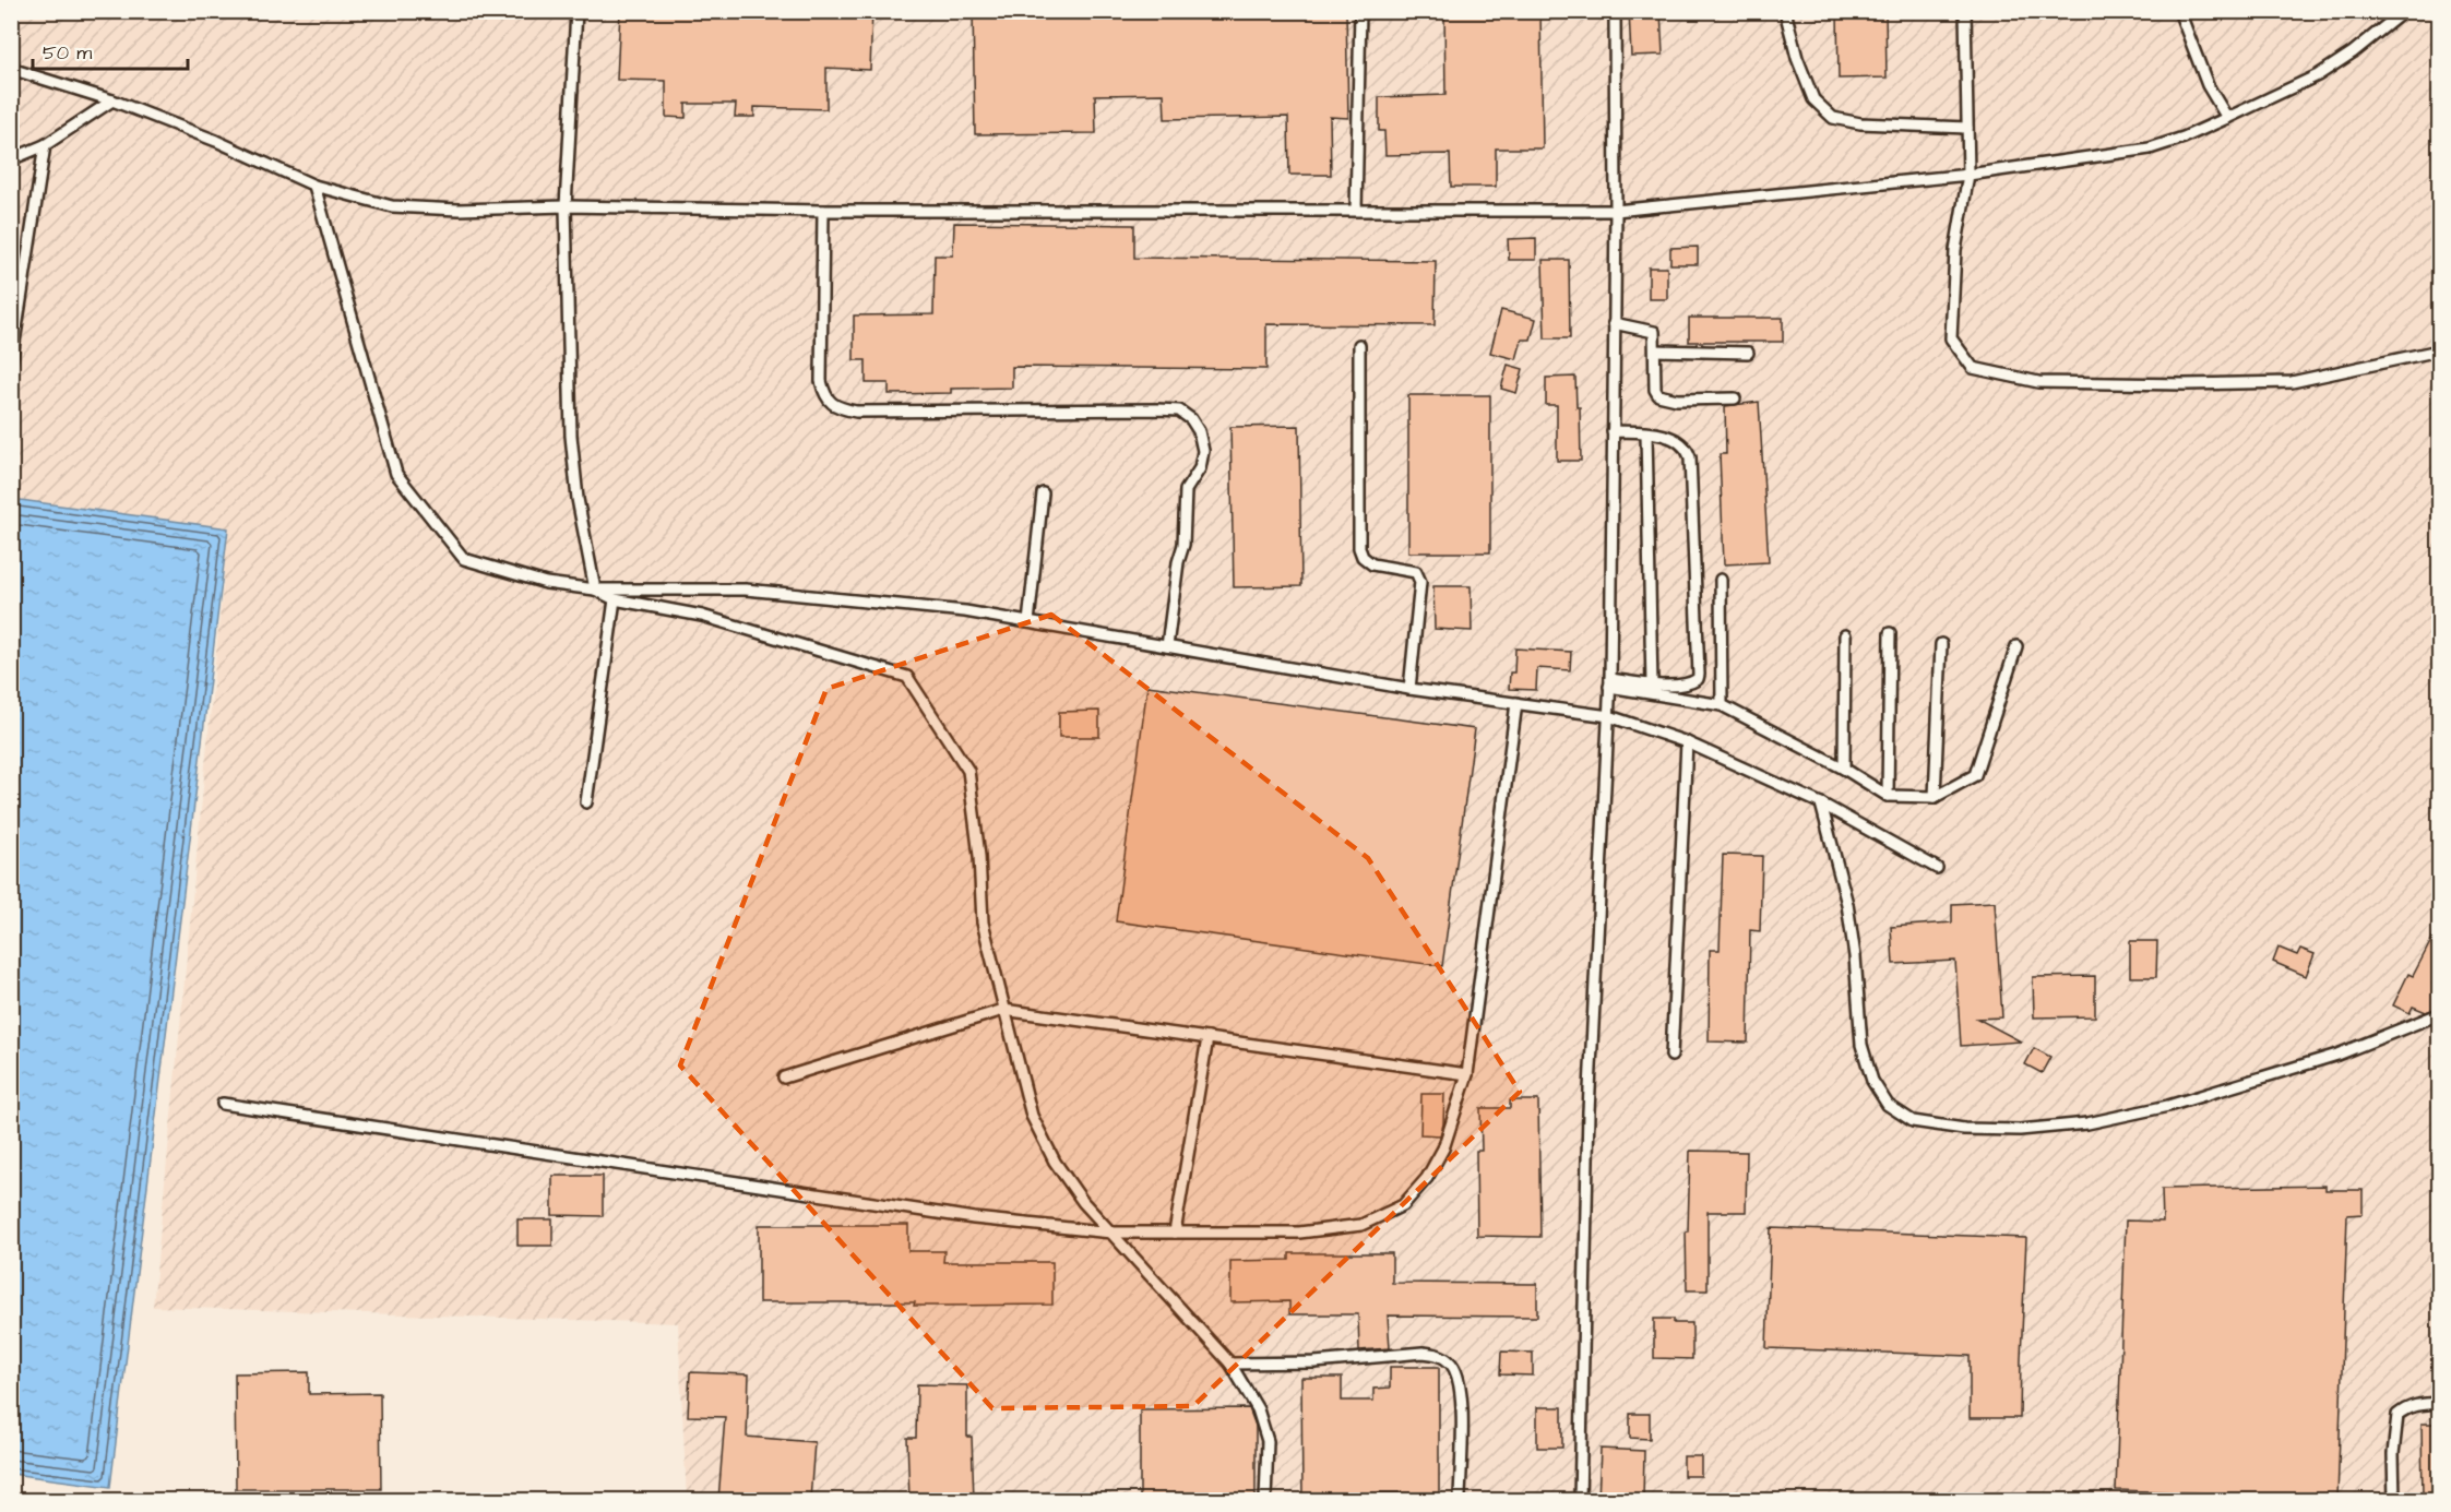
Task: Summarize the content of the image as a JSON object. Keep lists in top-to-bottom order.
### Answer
{
  "scale_bar": "50 m"
}
